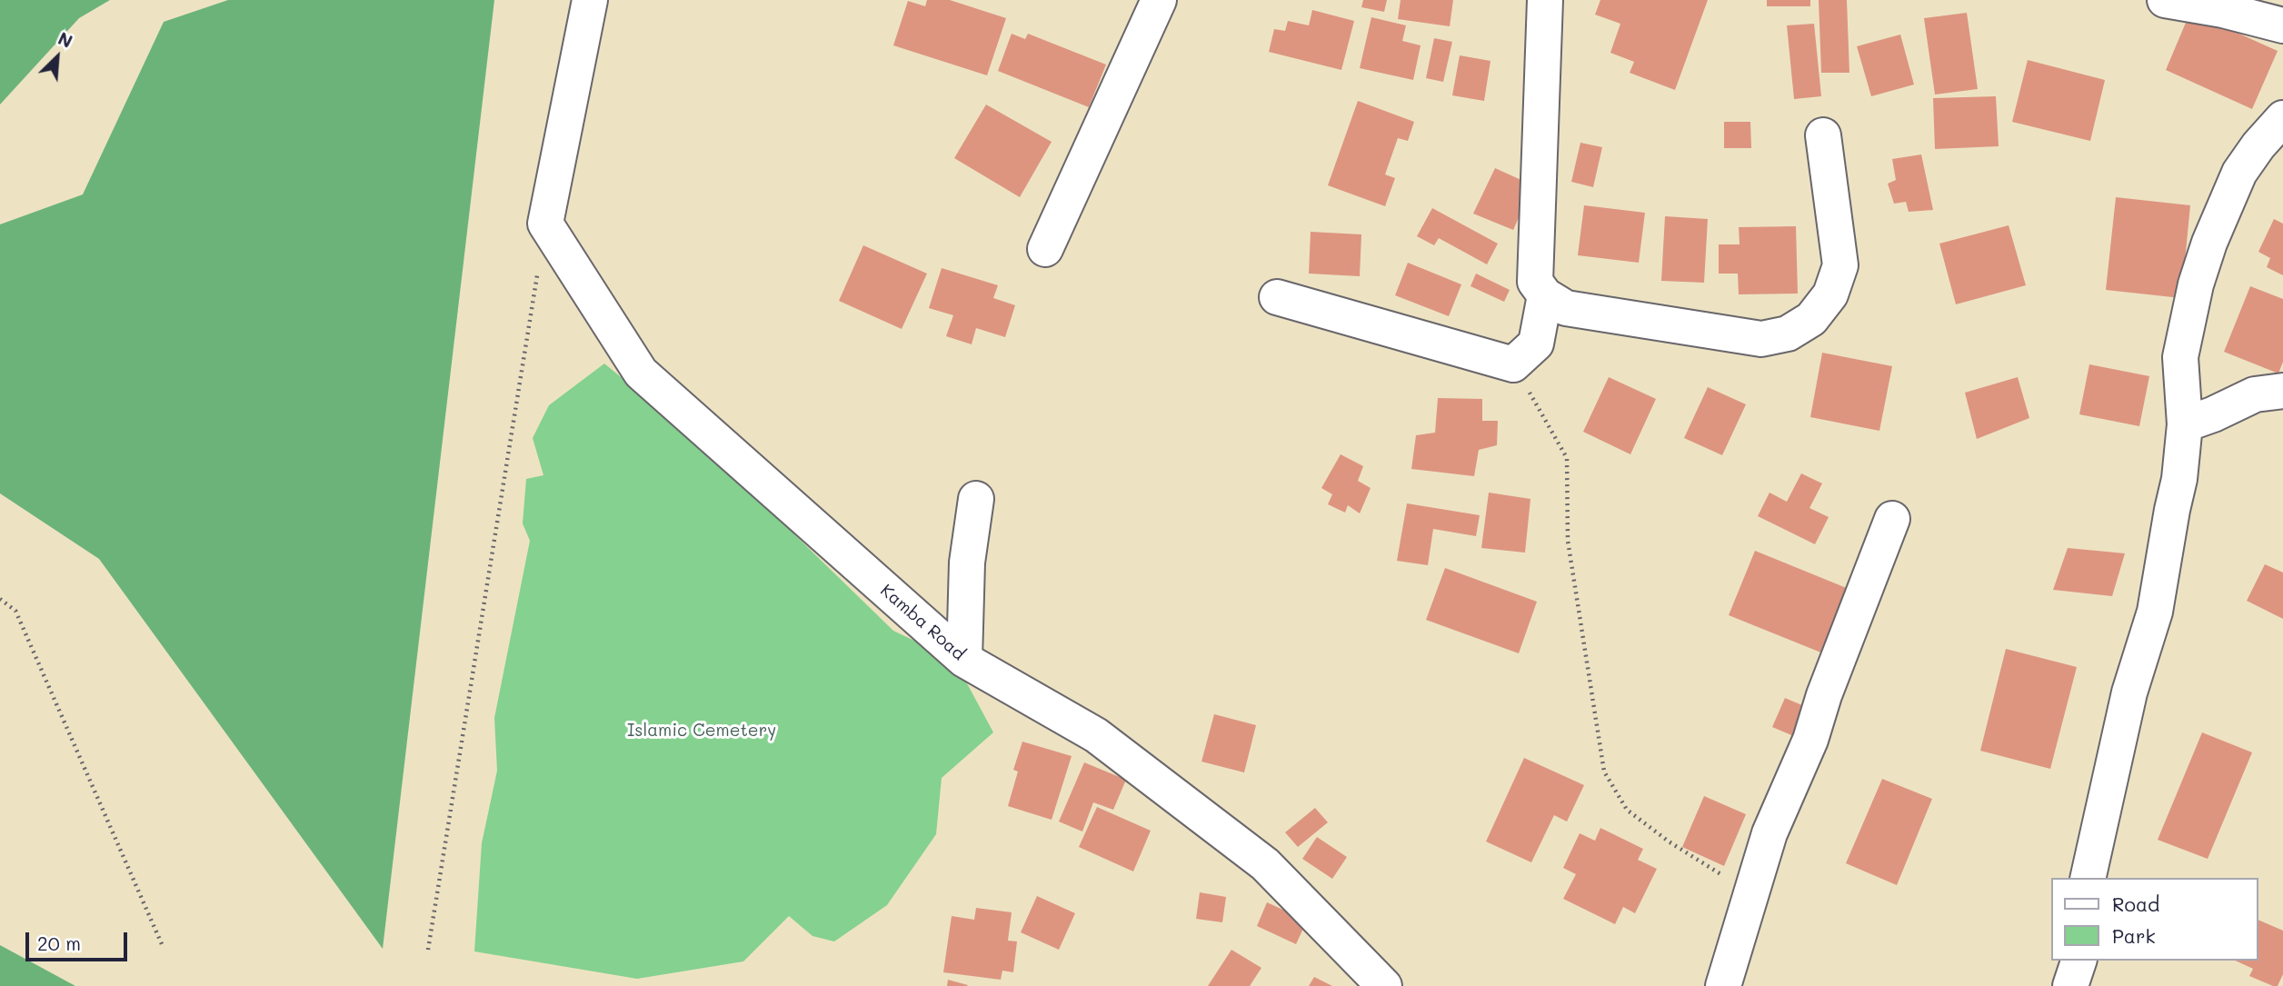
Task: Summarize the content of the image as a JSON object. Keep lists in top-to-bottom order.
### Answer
{
  "streets": {
    "street": ["Kamba Road"]
  },
  "parks": ["Islamic Cemetery"],
  "legend": ["Road", "Park"],
  "scale_bar": "20 m",
  "north": "top right"
}
